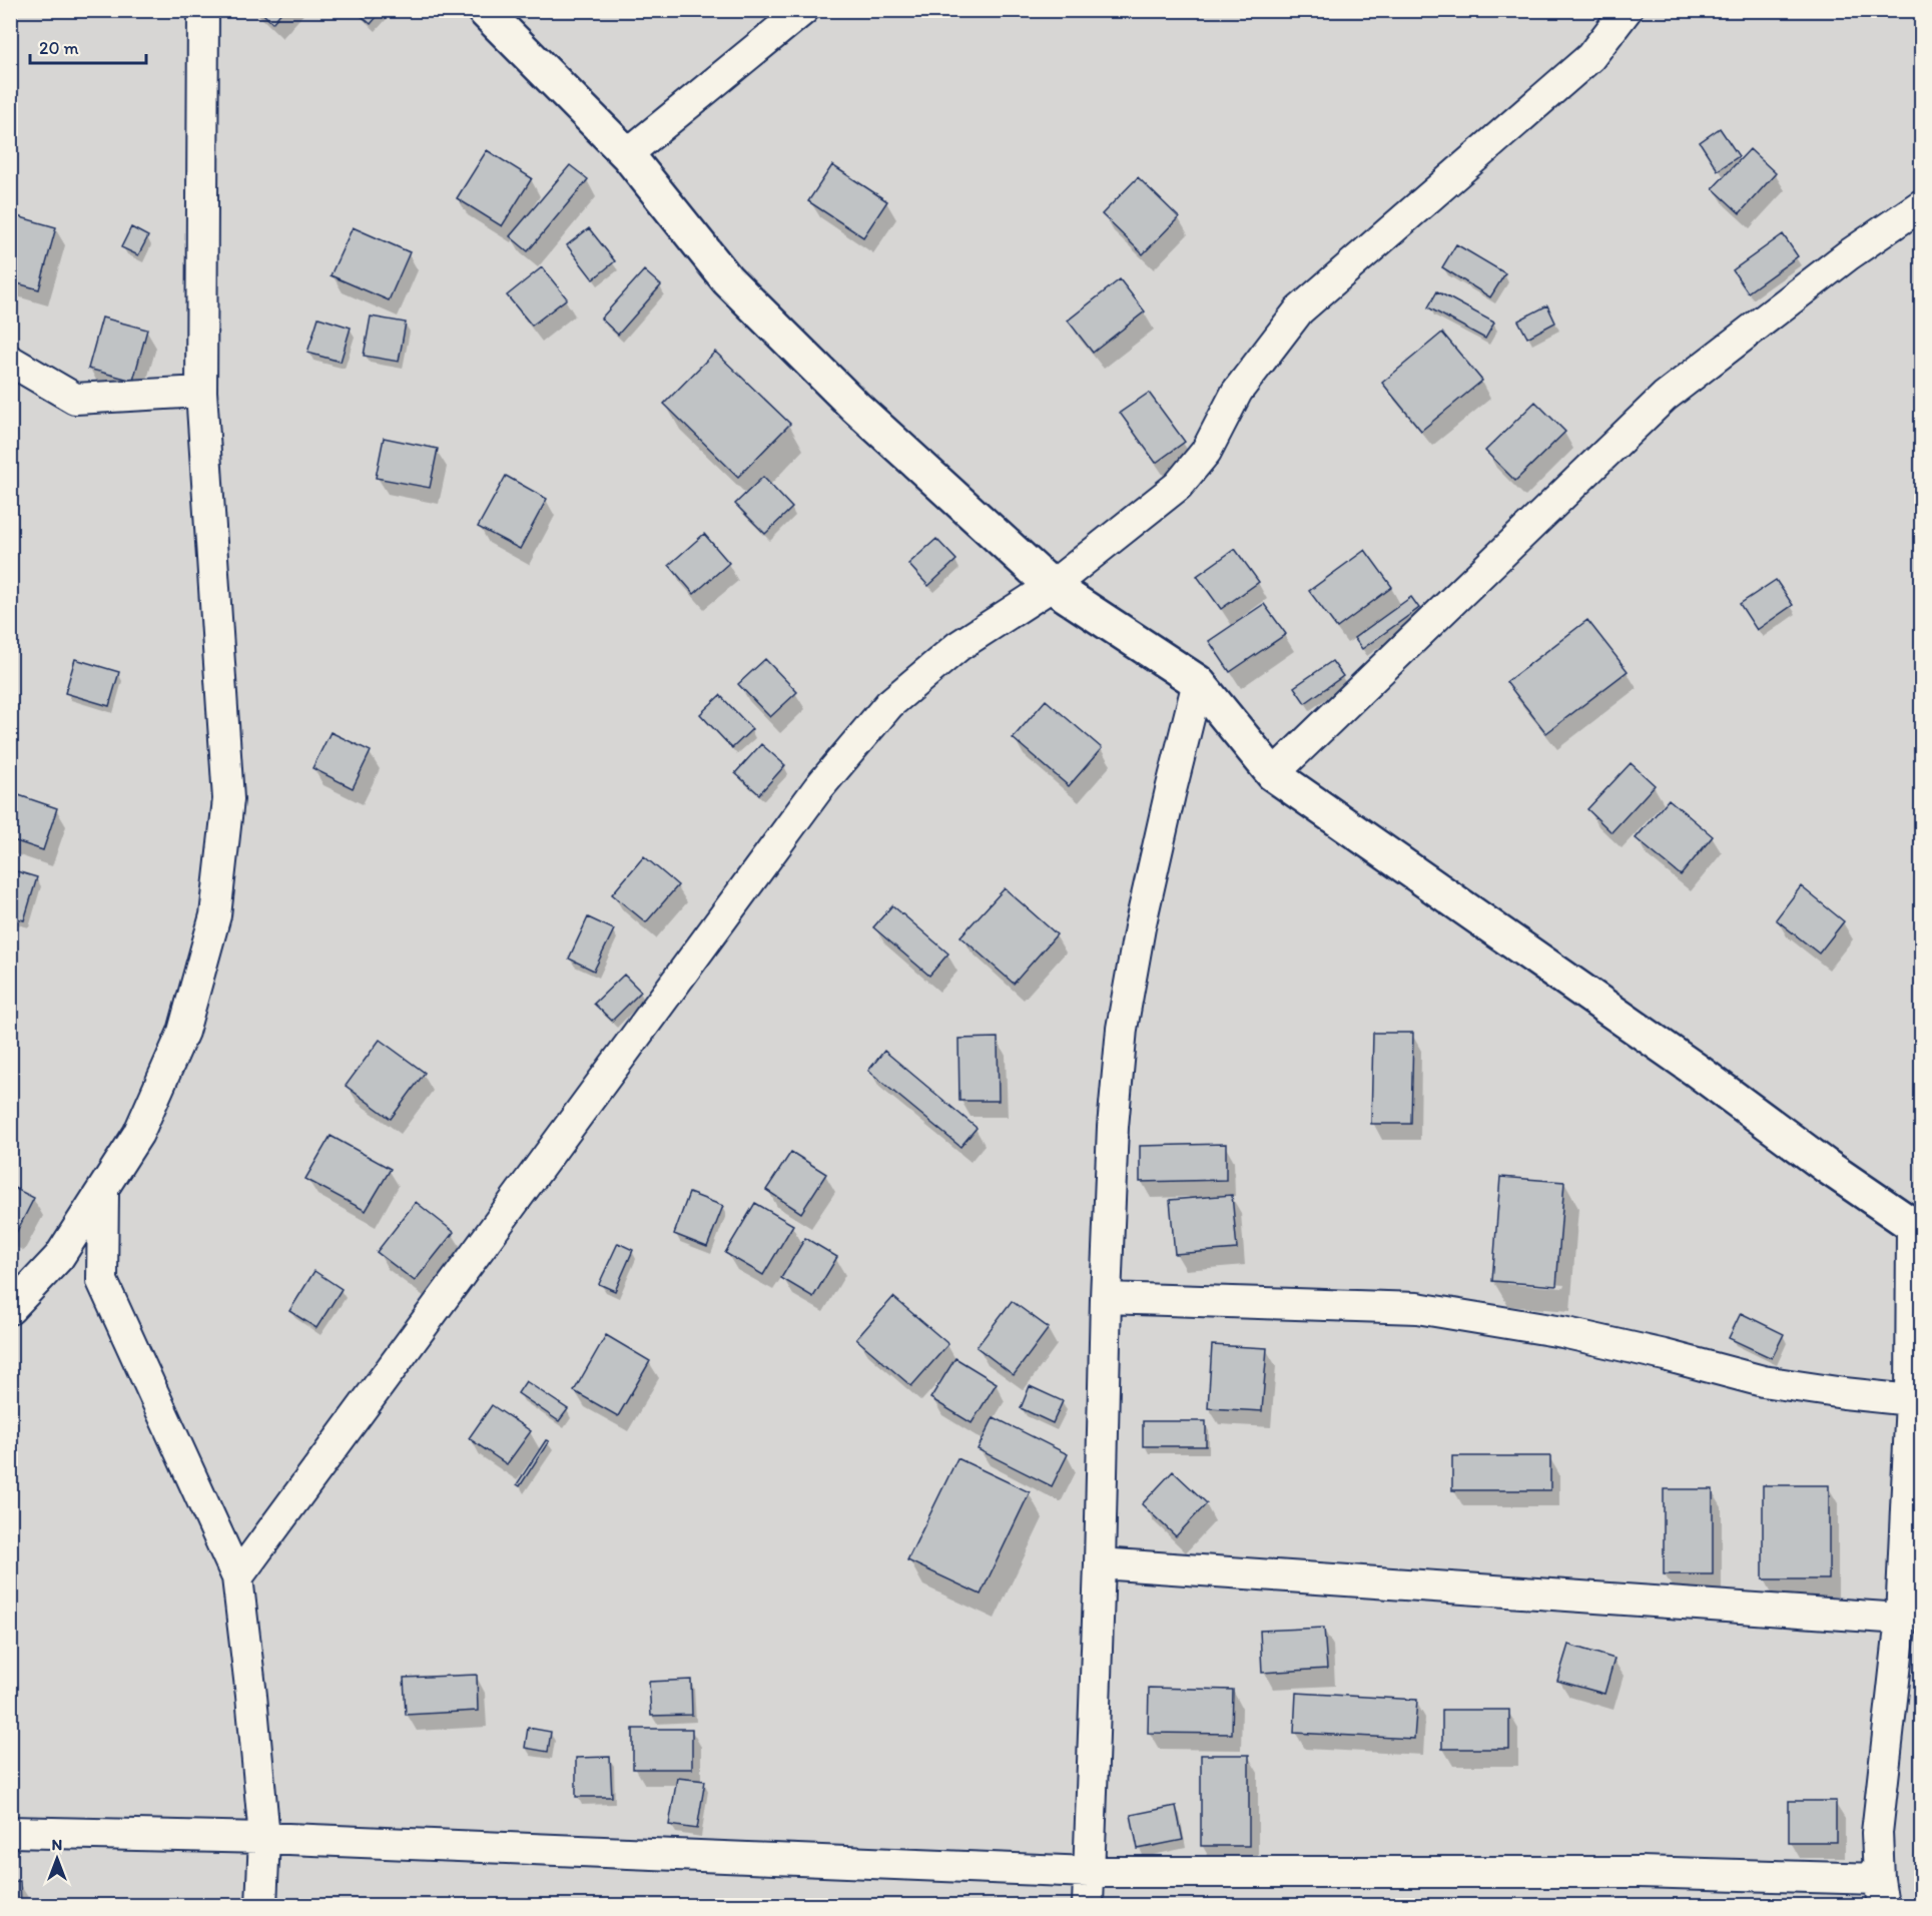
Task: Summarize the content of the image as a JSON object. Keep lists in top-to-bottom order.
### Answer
{
  "scale_bar": "20 m",
  "north": "top"
}
